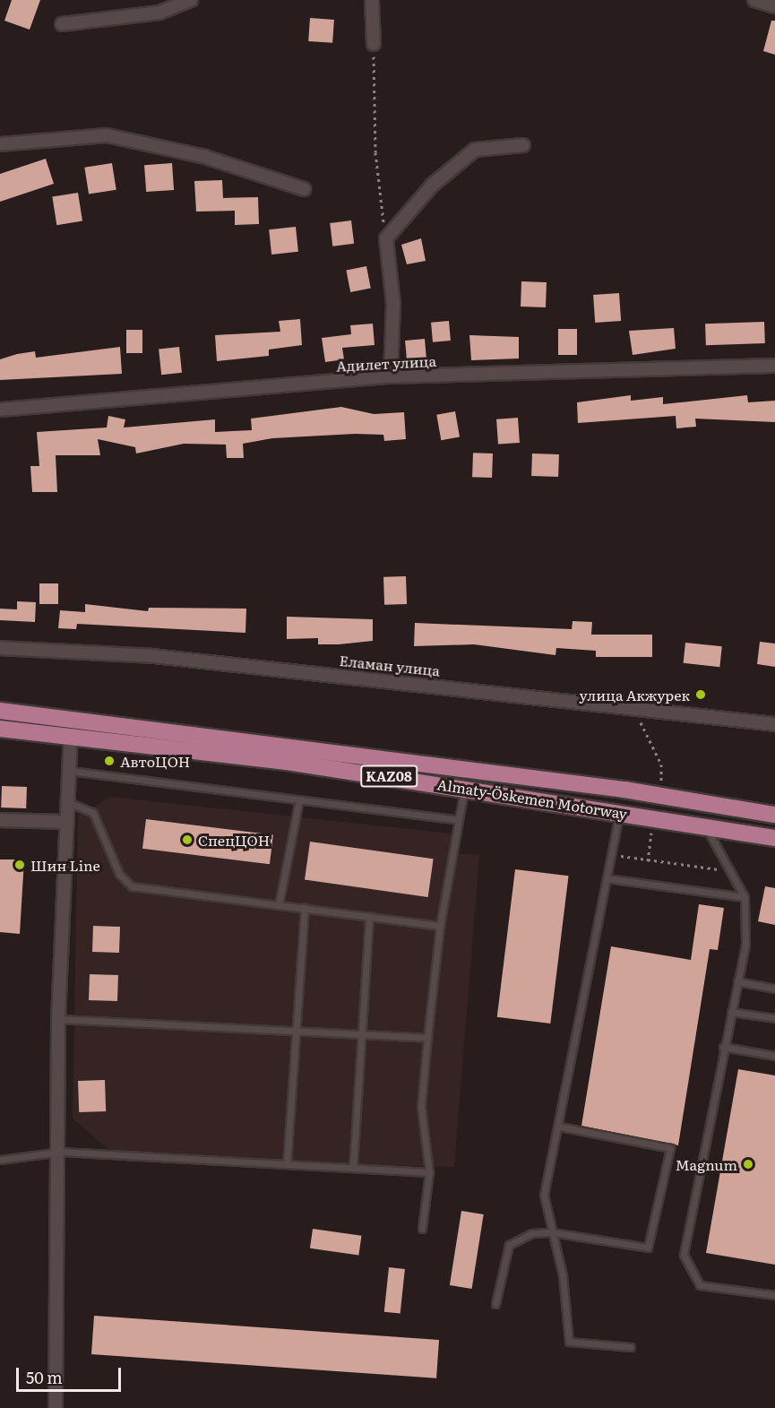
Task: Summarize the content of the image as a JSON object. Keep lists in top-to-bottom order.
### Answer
{
  "streets": {
    "main road": ["KAZ08", "Almaty-Öskemen Motorway"],
    "street": ["Адилет улица", "Еламан улица"]
  },
  "places": [
    "улица Акжурек",
    "АвтоЦОН",
    "СпецЦОН",
    "Шин Line",
    "Magnum"
  ],
  "scale_bar": "50 m"
}
